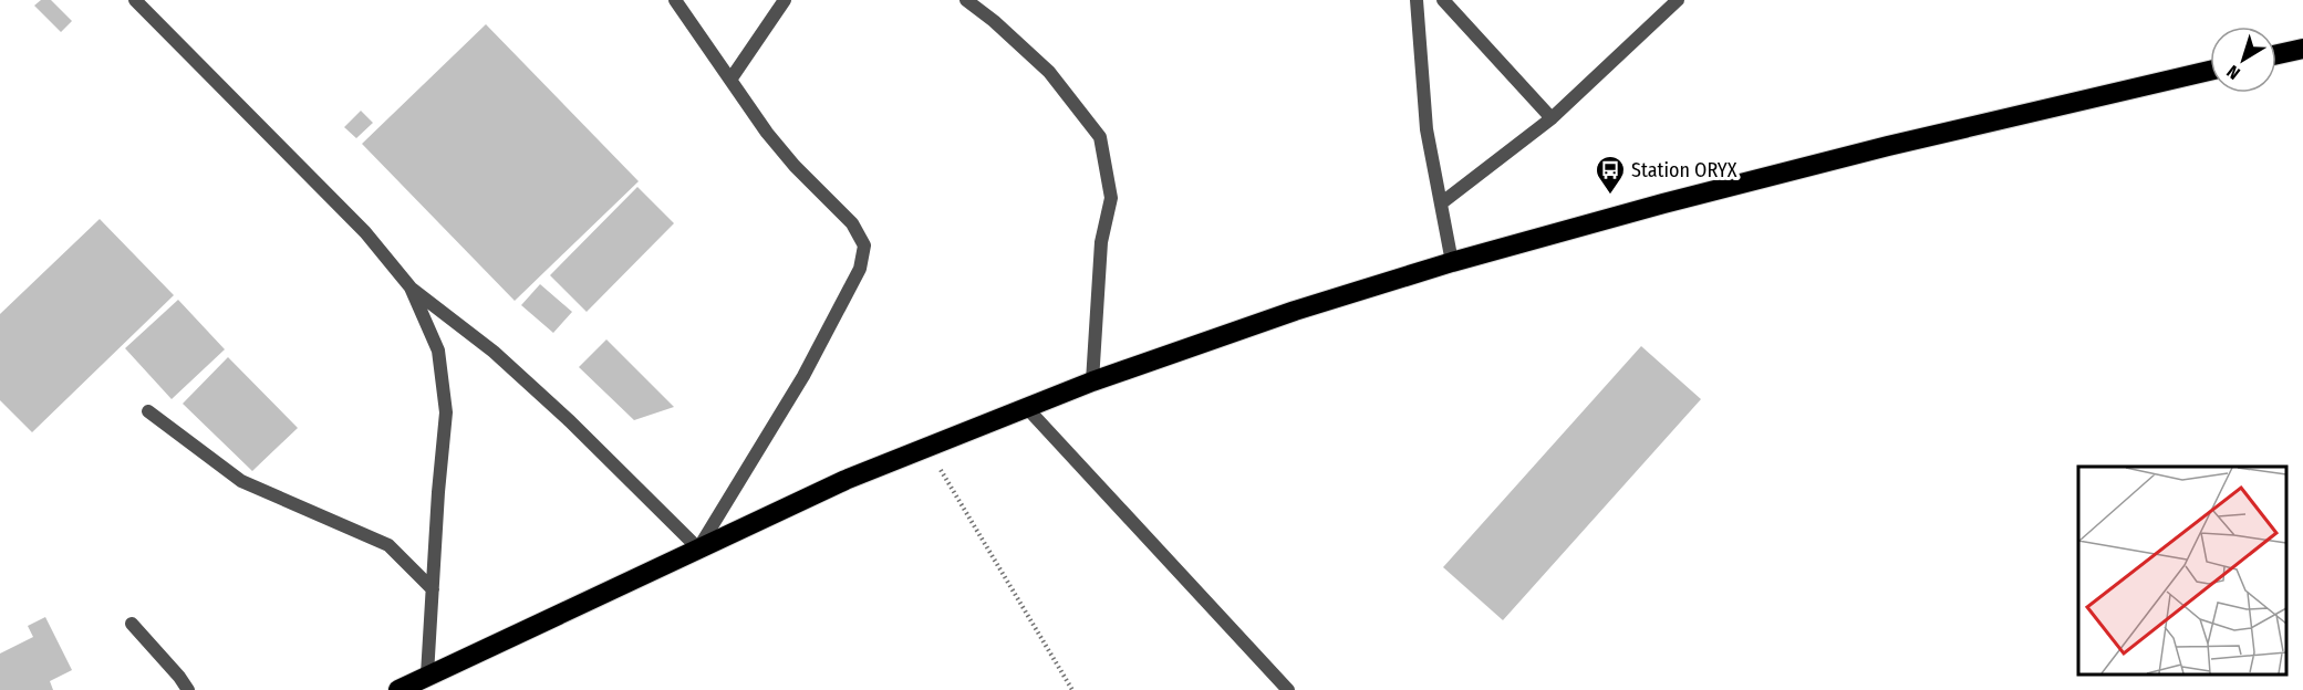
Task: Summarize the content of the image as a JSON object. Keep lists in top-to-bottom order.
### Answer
{
  "places": {
    "bus stop": ["Station ORYX"]
  },
  "north": "bottom left"
}
